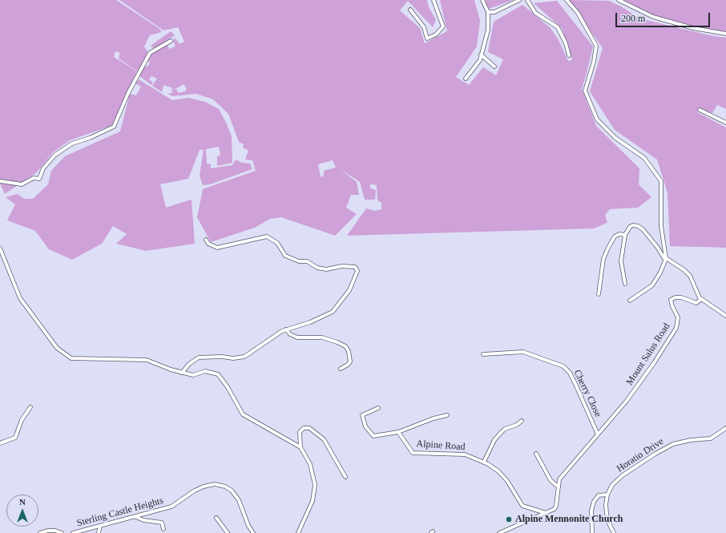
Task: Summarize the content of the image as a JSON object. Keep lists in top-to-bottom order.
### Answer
{
  "streets": {
    "street": [
      "Mount Salus Road",
      "Cherry Close",
      "Alpine Road",
      "Horatio Drive",
      "Sterling Castle Heights"
    ]
  },
  "crossings": [
    ["Mount Salus Road", "Cherry Close"],
    ["Mount Salus Road", "Alpine Road"]
  ],
  "places": ["Alpine Mennonite Church"],
  "scale_bar": "200 m",
  "north": "top"
}
